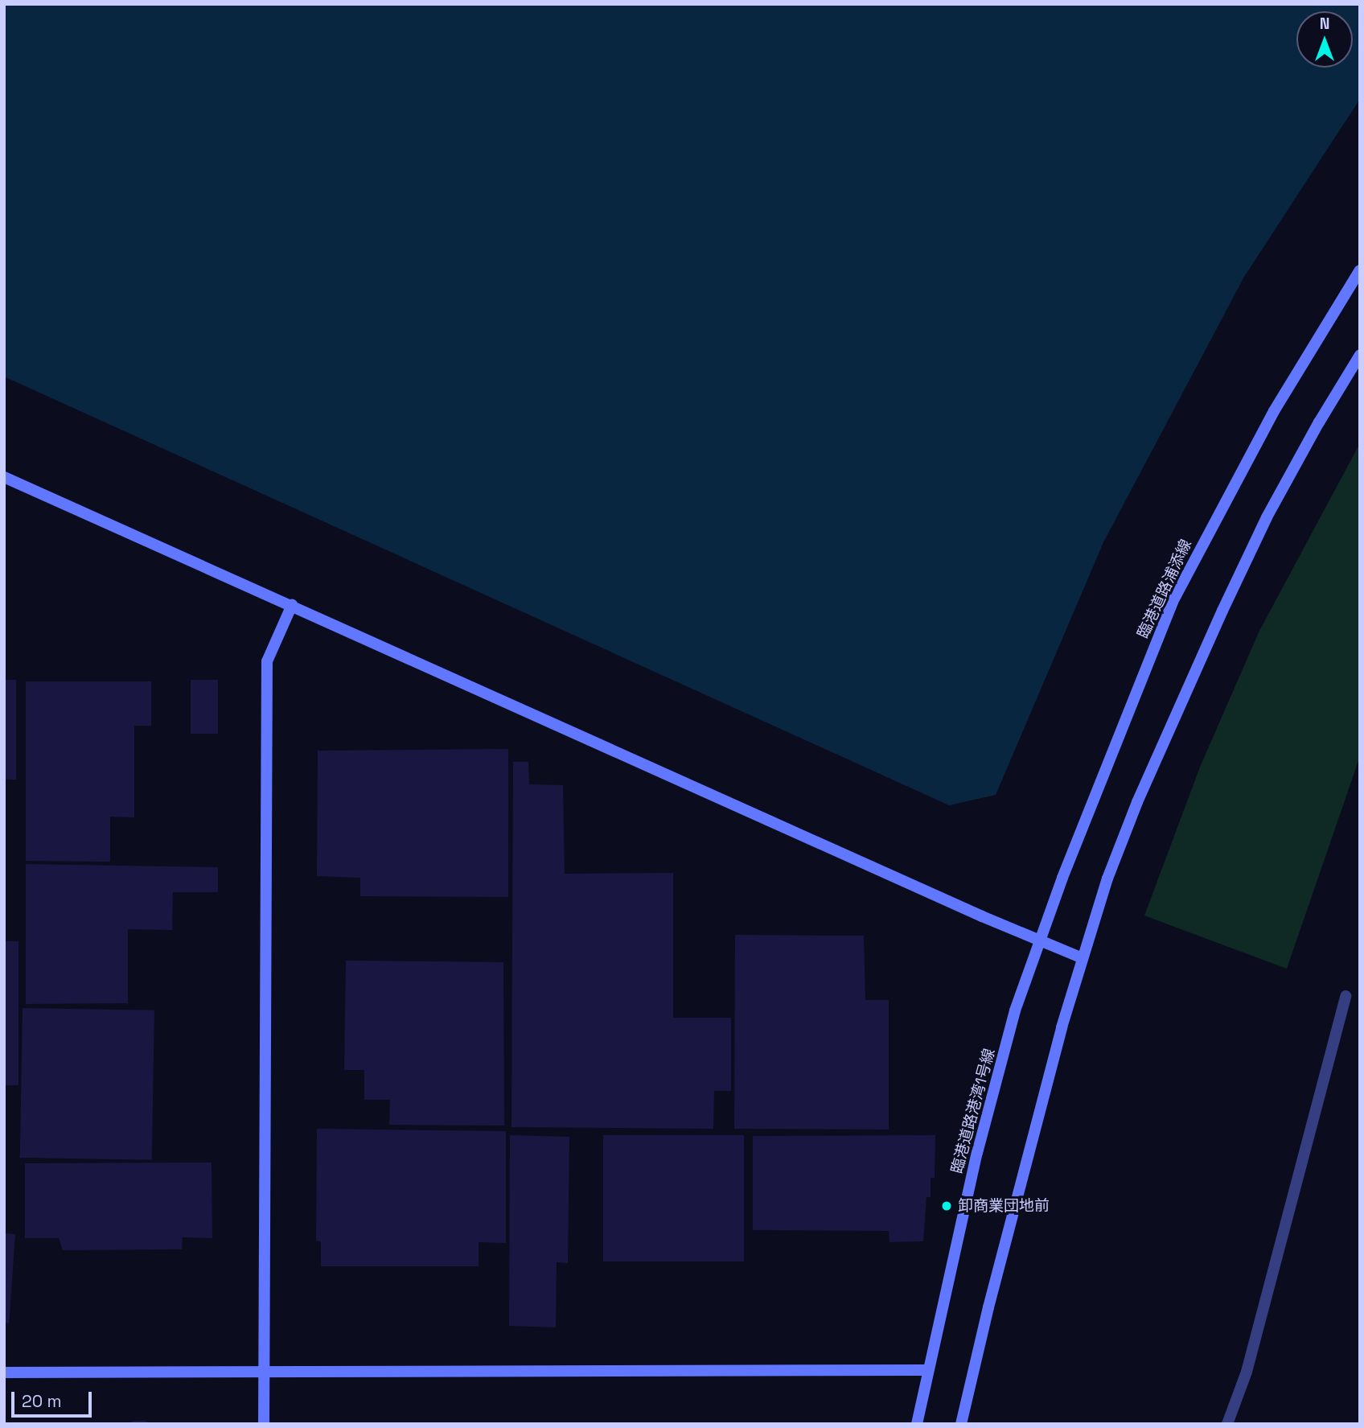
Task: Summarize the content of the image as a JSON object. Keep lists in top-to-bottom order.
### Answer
{
  "streets": {
    "street": ["臨港道路浦添線", "臨港道路港湾1号線"]
  },
  "crossings": [
    ["臨港道路浦添線", "臨港道路港湾1号線"]
  ],
  "places": ["卸商業団地前"],
  "scale_bar": "20 m",
  "north": "top"
}
